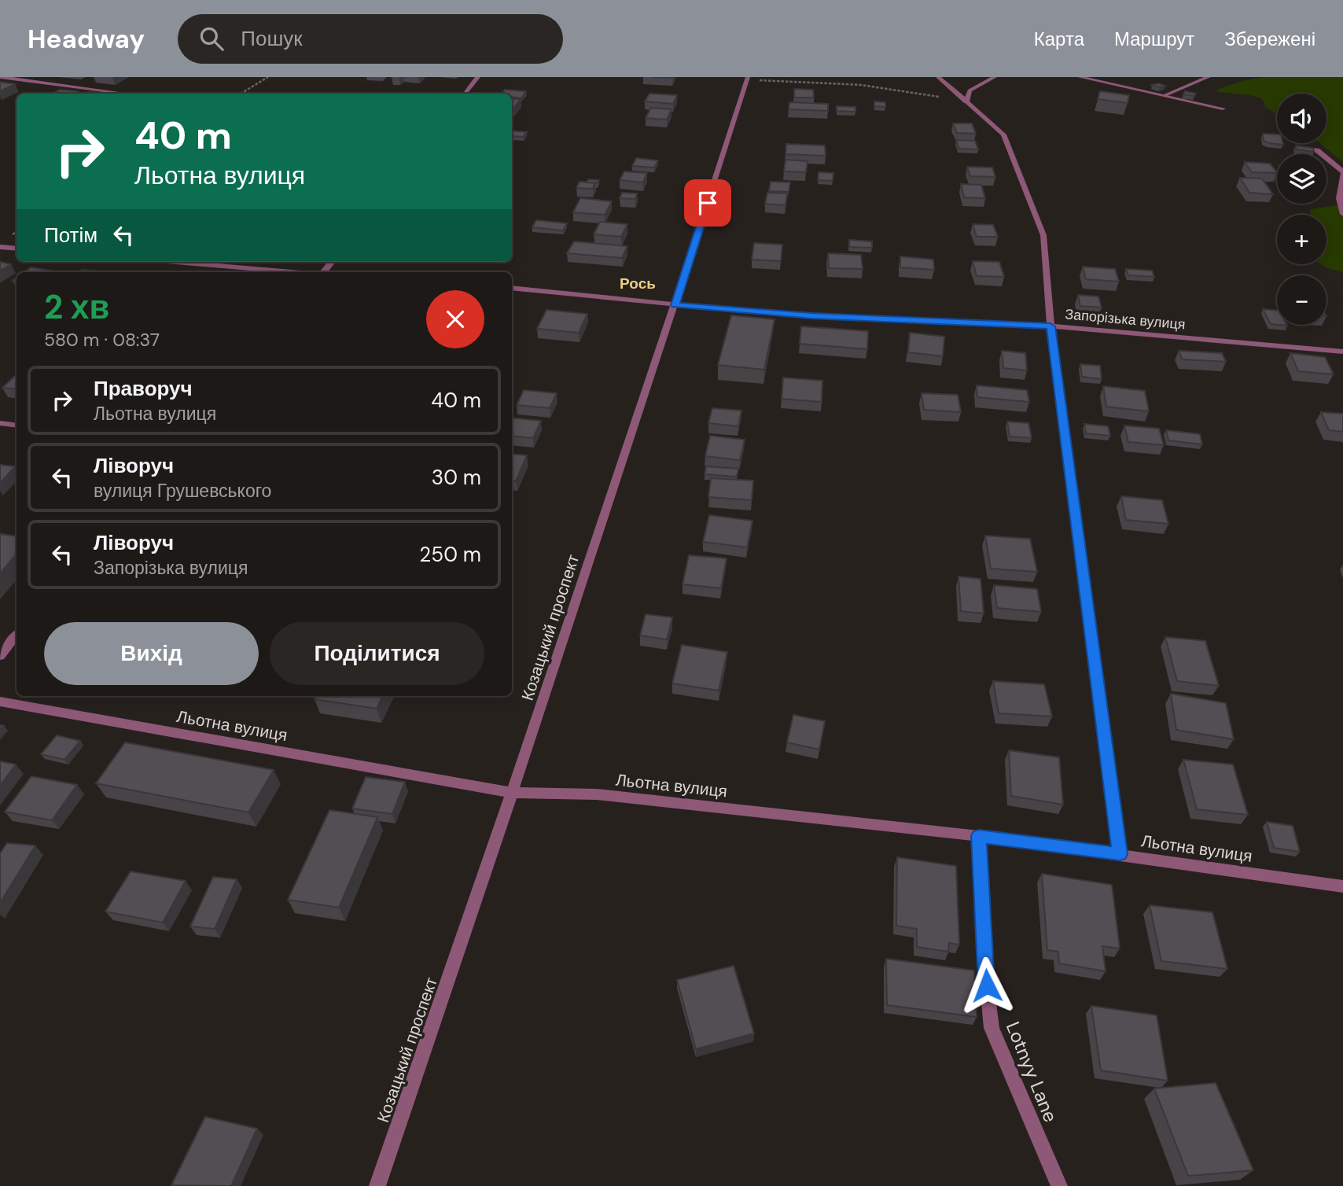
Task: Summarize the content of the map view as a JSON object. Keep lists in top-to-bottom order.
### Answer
{
  "streets": {
    "street": [
      "Запорізька вулиця",
      "Козацький проспект",
      "Льотна вулиця",
      "Lotnyy Lane"
    ]
  },
  "crossings": [
    ["Запорізька вулиця", "Козацький проспект"],
    ["Козацький проспект", "Льотна вулиця"],
    ["Льотна вулиця", "Lotnyy Lane"]
  ],
  "districts": ["Рось"],
  "page": {
    "header": "Headway",
    "search": "Пошук",
    "nav": ["Карта", "Маршрут", "Збережені"],
    "map_buttons": ["+", "−"],
    "turn": ["40 m", "Льотна вулиця"],
    "then": "Потім",
    "heading": ["2 хв", "580 m · 08:37"],
    "list": [
      {
        "name": "Праворуч",
        "note": "Льотна вулиця",
        "value": "40 m"
      },
      {
        "name": "Ліворуч",
        "note": "вулиця Грушевського",
        "value": "30 m"
      },
      {
        "name": "Ліворуч",
        "note": "Запорізька вулиця",
        "value": "250 m"
      }
    ],
    "buttons": ["Вихід", "Поділитися"]
  }
}
